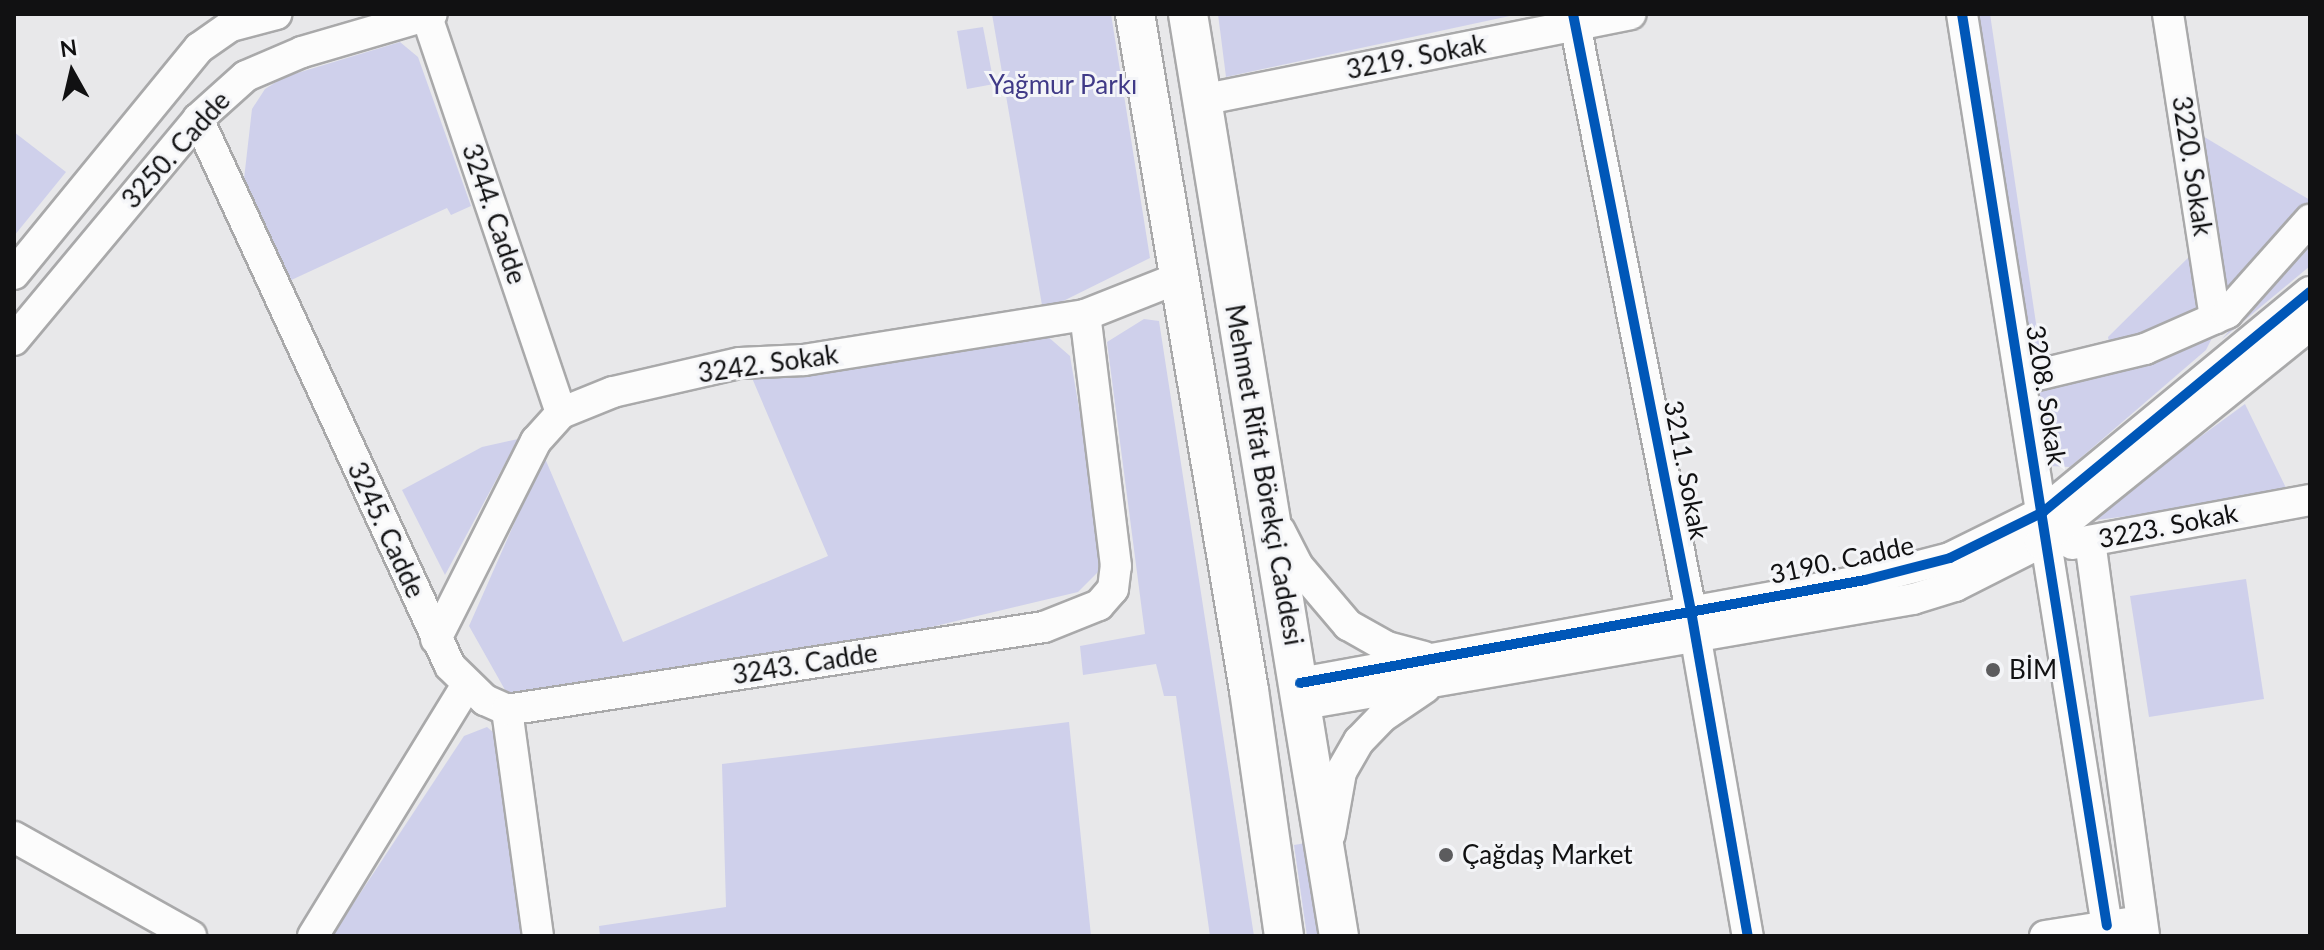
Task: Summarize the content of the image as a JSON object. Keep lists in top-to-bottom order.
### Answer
{
  "streets": {
    "main road": ["Mehmet Rifat Börekçi Caddesi"],
    "street": [
      "3219. Sokak",
      "3250. Cadde",
      "3220. Sokak",
      "3244. Cadde",
      "3242. Sokak",
      "3208. Sokak",
      "3211. Sokak",
      "3223. Sokak",
      "3245. Cadde",
      "3190. Cadde",
      "3243. Cadde"
    ]
  },
  "crossings": [
    ["3219. Sokak", "3211. Sokak"],
    ["3219. Sokak", "Mehmet Rifat Börekçi Caddesi"],
    ["3250. Cadde", "3244. Cadde"],
    ["3250. Cadde", "3245. Cadde"],
    ["3244. Cadde", "3242. Sokak"],
    ["3242. Sokak", "Mehmet Rifat Börekçi Caddesi"],
    ["3242. Sokak", "3245. Cadde"],
    ["3242. Sokak", "3243. Cadde"],
    ["3208. Sokak", "3223. Sokak"],
    ["3208. Sokak", "3190. Cadde"],
    ["3211. Sokak", "3190. Cadde"],
    ["Mehmet Rifat Börekçi Caddesi", "3190. Cadde"],
    ["3223. Sokak", "3190. Cadde"],
    ["3245. Cadde", "3243. Cadde"]
  ],
  "parks": ["Yağmur Parkı"],
  "places": ["BİM", "Çağdaş Market"],
  "north": "top"
}
